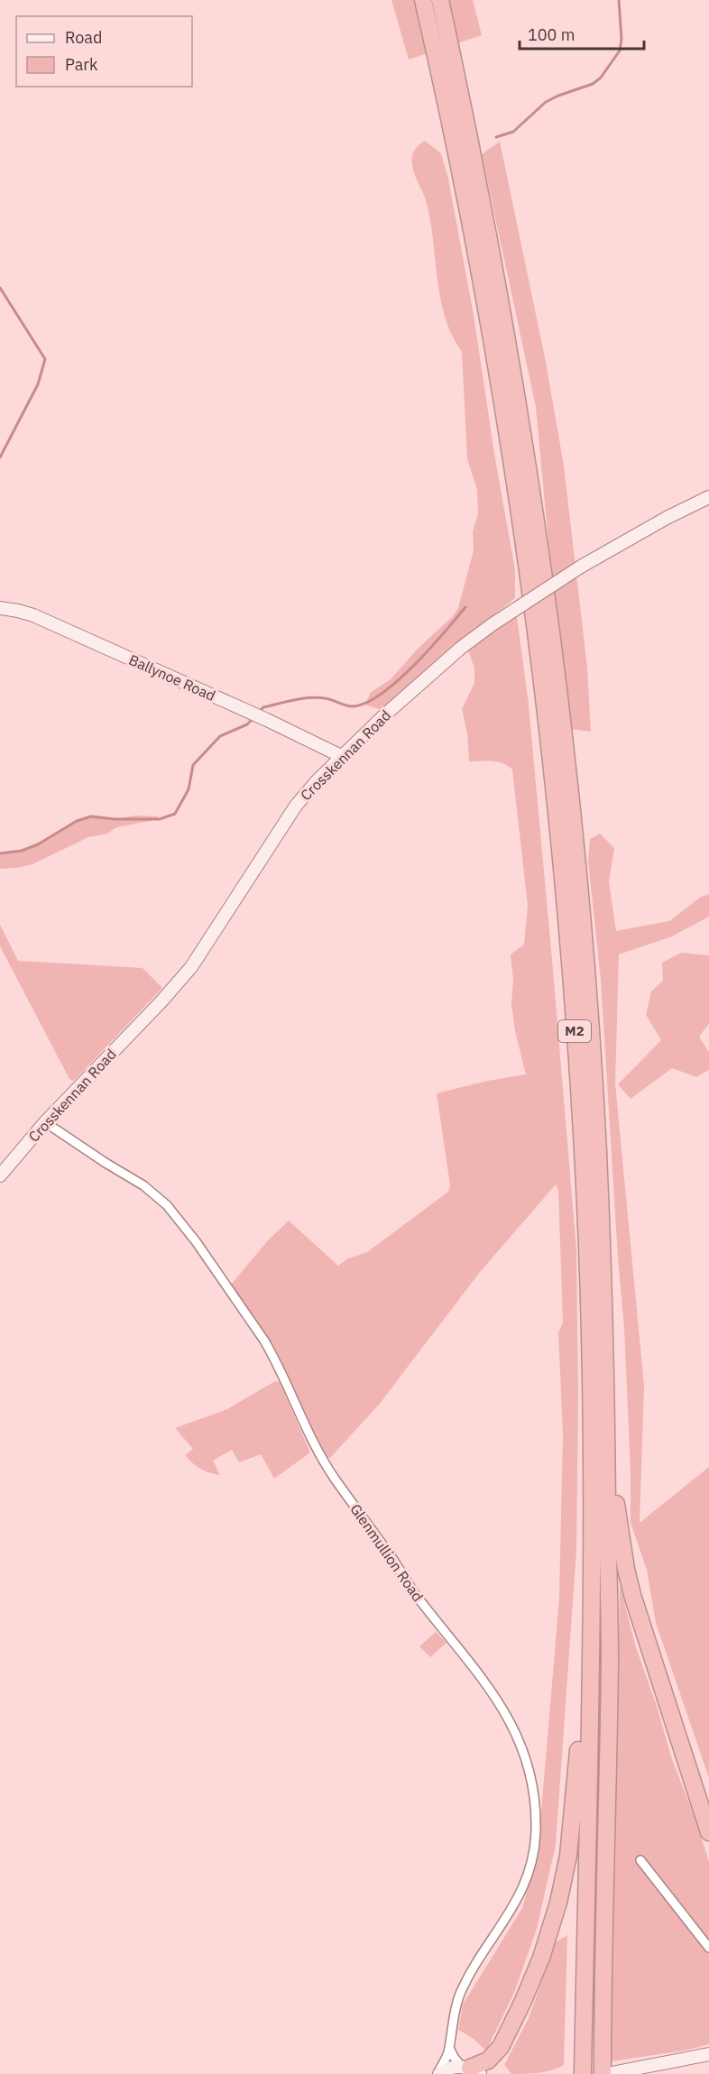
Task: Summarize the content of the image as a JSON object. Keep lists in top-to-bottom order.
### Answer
{
  "streets": {
    "highway": ["M2"],
    "street": ["Ballynoe Road", "Crosskennan Road", "Glenmullion Road"]
  },
  "crossings": [
    ["Ballynoe Road", "Crosskennan Road"],
    ["Crosskennan Road", "Glenmullion Road"]
  ],
  "legend": ["Road", "Park"],
  "scale_bar": "100 m"
}
